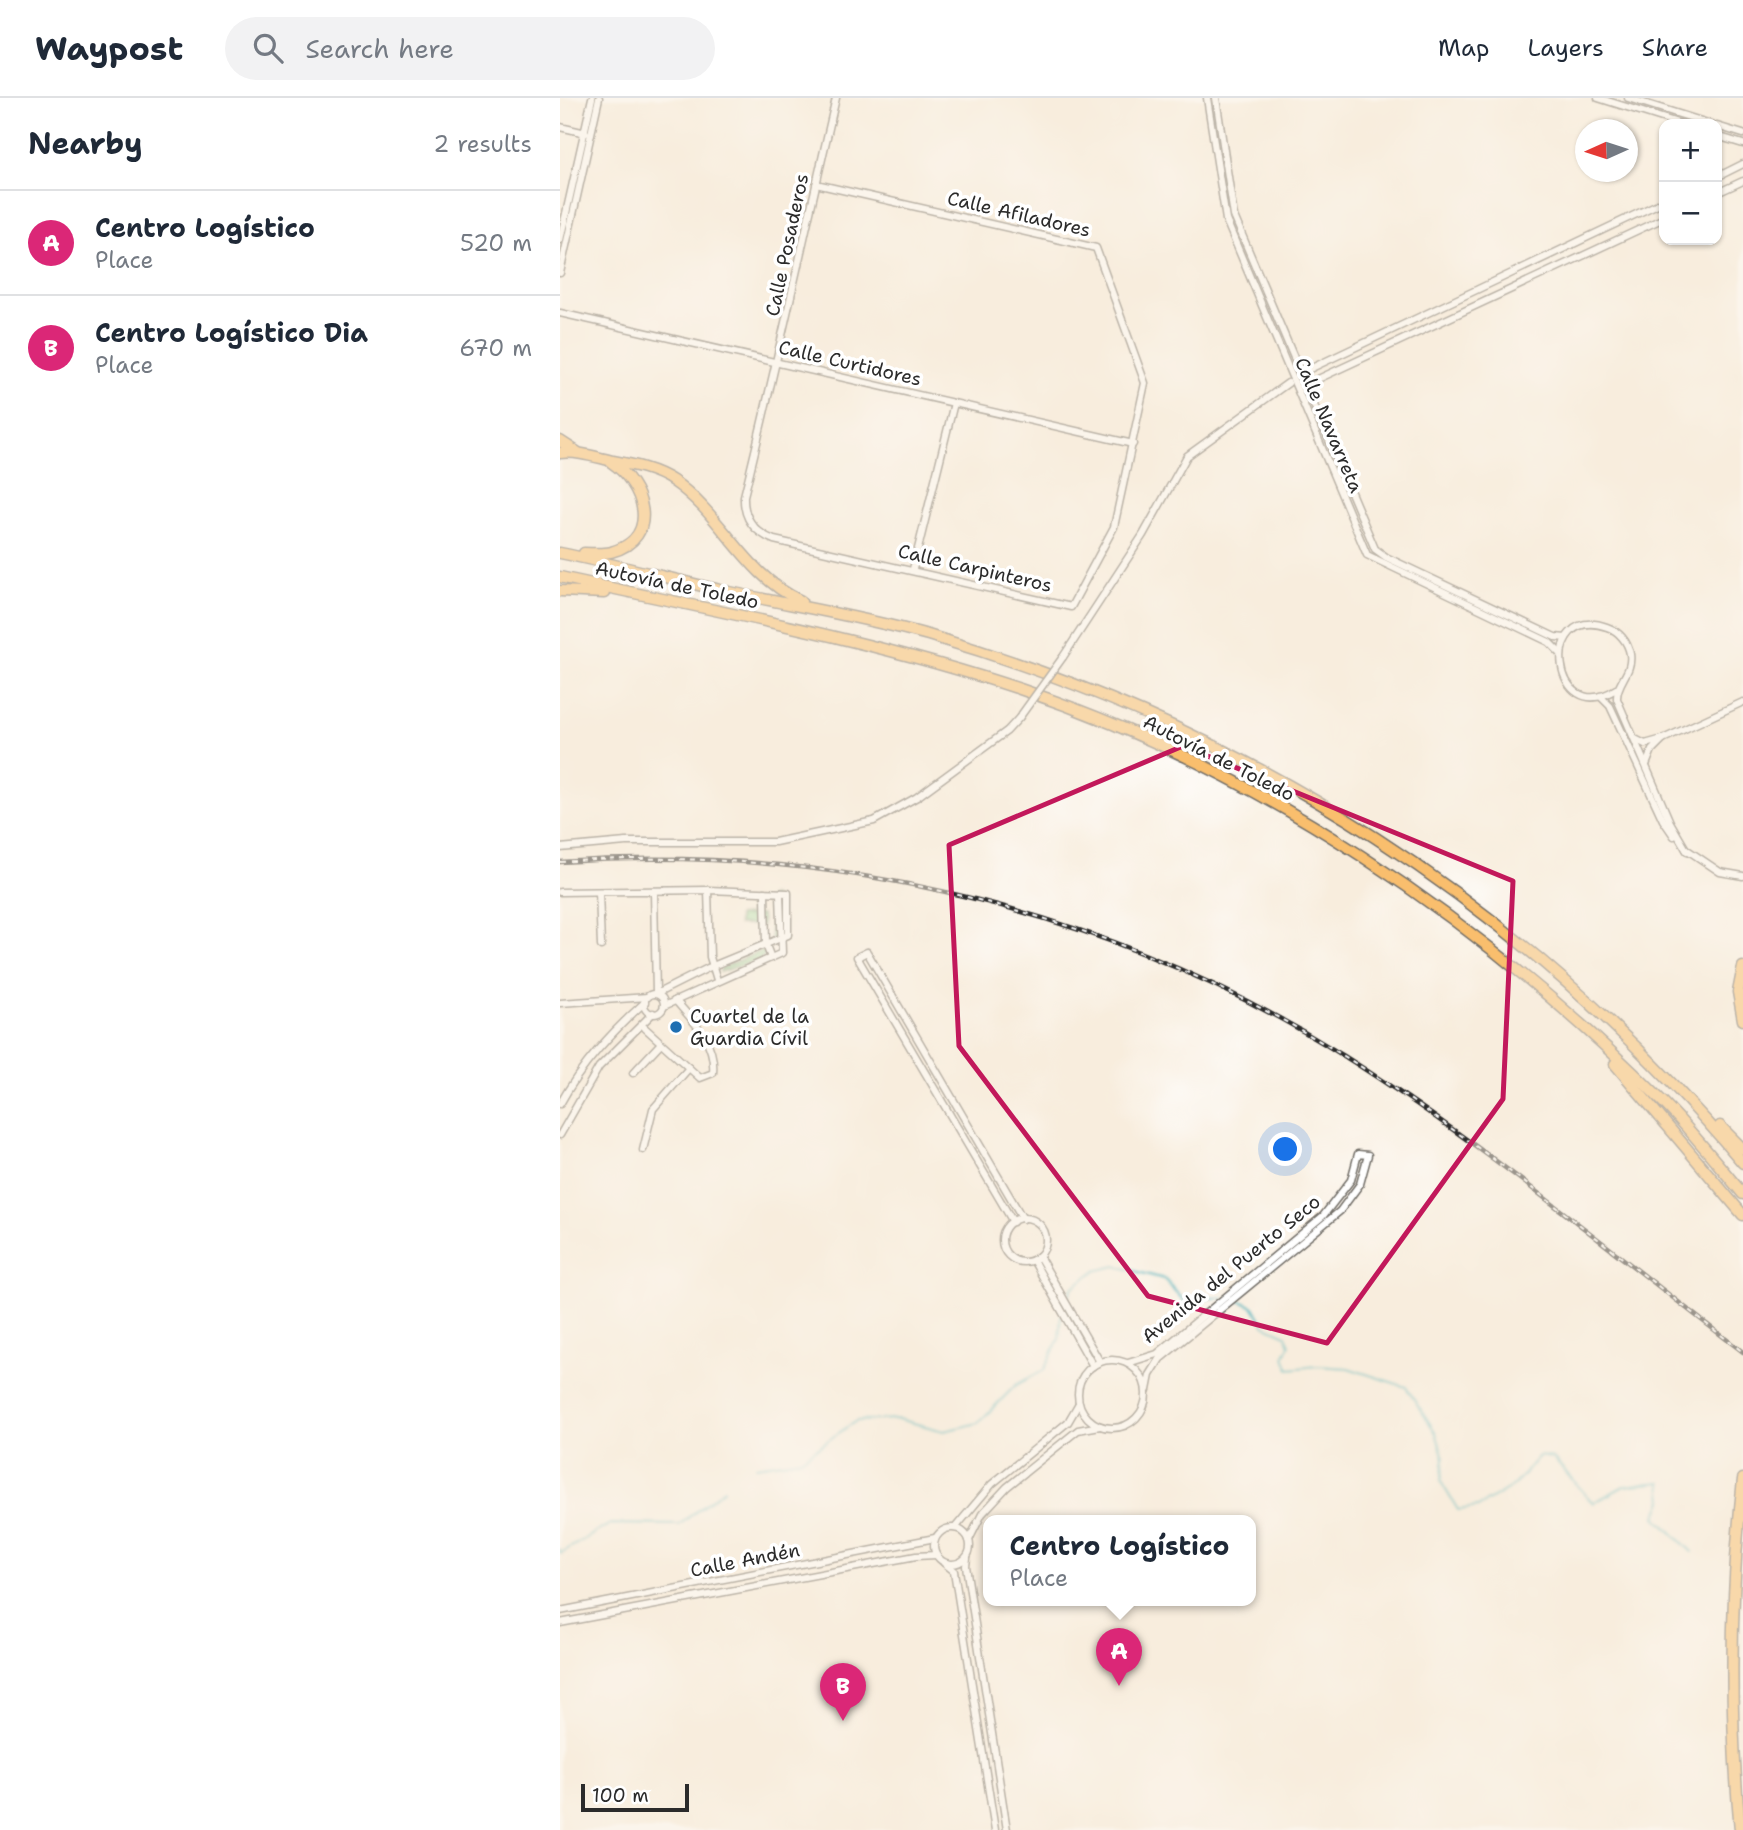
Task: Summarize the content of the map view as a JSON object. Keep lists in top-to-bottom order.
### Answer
{
  "streets": {
    "highway": ["Autovía de Toledo"],
    "street": [
      "Calle Afiladores",
      "Calle Posaderos",
      "Calle Curtidores",
      "Calle Navarreta",
      "Calle Carpinteros",
      "Avenida del Puerto Seco",
      "Calle Andén"
    ]
  },
  "crossings": [
    ["Calle Afiladores", "Calle Posaderos"],
    ["Calle Afiladores", "Calle Curtidores"],
    ["Calle Afiladores", "Calle Carpinteros"],
    ["Calle Posaderos", "Calle Curtidores"],
    ["Calle Posaderos", "Calle Carpinteros"],
    ["Calle Curtidores", "Calle Carpinteros"],
    ["Avenida del Puerto Seco", "Calle Andén"]
  ],
  "places": ["Cuartel de la Guardia Cívil"],
  "scale_bar": "100 m",
  "north": "left",
  "page": {
    "header": "Waypost",
    "search": "Search here",
    "nav": ["Map", "Layers", "Share"],
    "heading": ["Nearby", "2 results"],
    "map_buttons": ["+", "−"],
    "list": [
      {
        "mark": "A",
        "name": "Centro Logístico",
        "note": "Place",
        "value": "520 m"
      },
      {
        "mark": "B",
        "name": "Centro Logístico Dia",
        "note": "Place",
        "value": "670 m"
      }
    ],
    "popup": ["Centro Logístico", "Place"],
    "pins": ["A", "B"],
    "scale": "100 m"
  }
}
